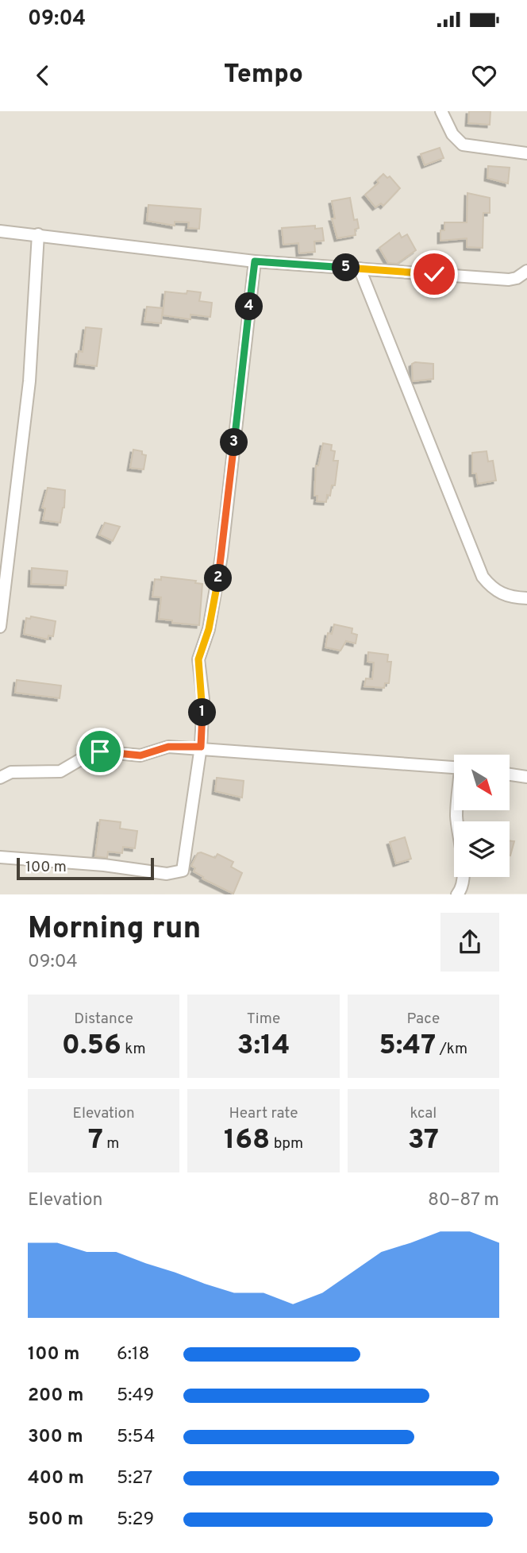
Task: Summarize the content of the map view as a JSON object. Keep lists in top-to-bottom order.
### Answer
{
  "scale_bar": "100 m",
  "north": "bottom right",
  "page": {
    "status": "09:04",
    "header": "Tempo",
    "pins": [
      "5",
      "4",
      "3",
      "2",
      "1"
    ],
    "scale": "100 m",
    "heading": ["Morning run", "09:04"],
    "stats": [
      ["Distance", "0.56 km"],
      ["Time", "3:14"],
      ["Pace", "5:47 /km"],
      ["Elevation", "7 m"],
      ["Heart rate", "168 bpm"],
      ["kcal", "37"]
    ],
    "chart": ["Elevation", "80–87 m"],
    "list": [
      {
        "name": "100 m",
        "note": "6:18"
      },
      {
        "name": "200 m",
        "note": "5:49"
      },
      {
        "name": "300 m",
        "note": "5:54"
      },
      {
        "name": "400 m",
        "note": "5:27"
      },
      {
        "name": "500 m",
        "note": "5:29"
      }
    ]
  }
}
